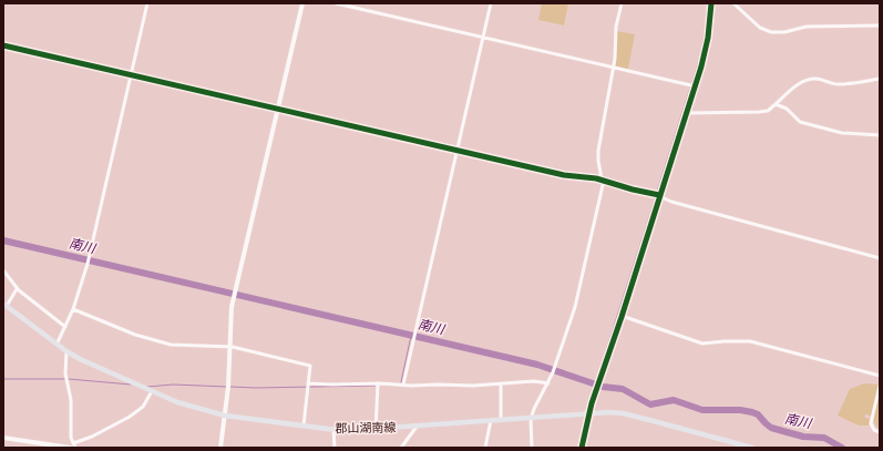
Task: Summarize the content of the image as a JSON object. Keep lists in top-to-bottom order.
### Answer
{
  "streets": {
    "main road": ["郡山湖南線"]
  },
  "water": ["南川"]
}
